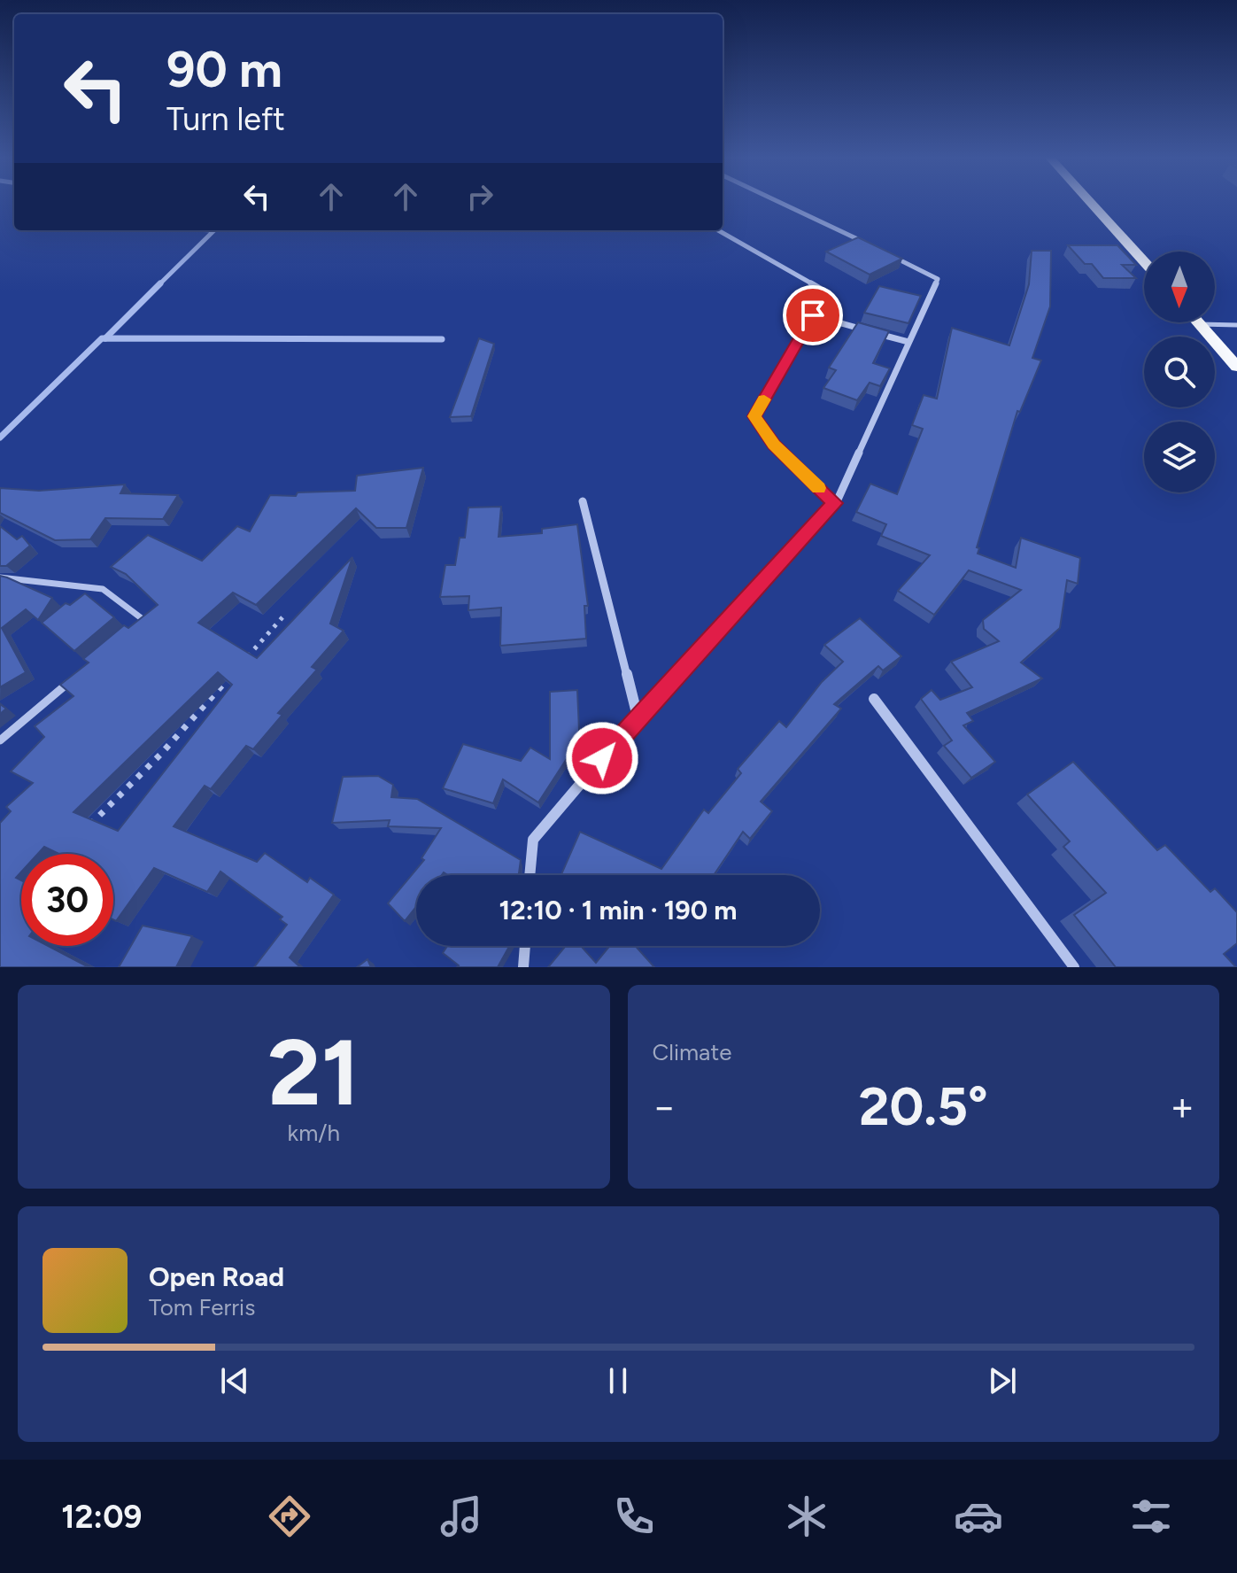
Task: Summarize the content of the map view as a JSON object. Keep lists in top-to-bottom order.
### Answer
{
  "north": "bottom",
  "page": {
    "turn": ["90 m", "Turn left"],
    "limit": "30",
    "trip": "12:10 · 1 min · 190 m",
    "tile": [
      ["21", "km/h"],
      "Climate"
    ],
    "heat": ["−", "20.5°", "+"],
    "song": ["Open Road", "Tom Ferris"],
    "tabs": "12:09"
  }
}
